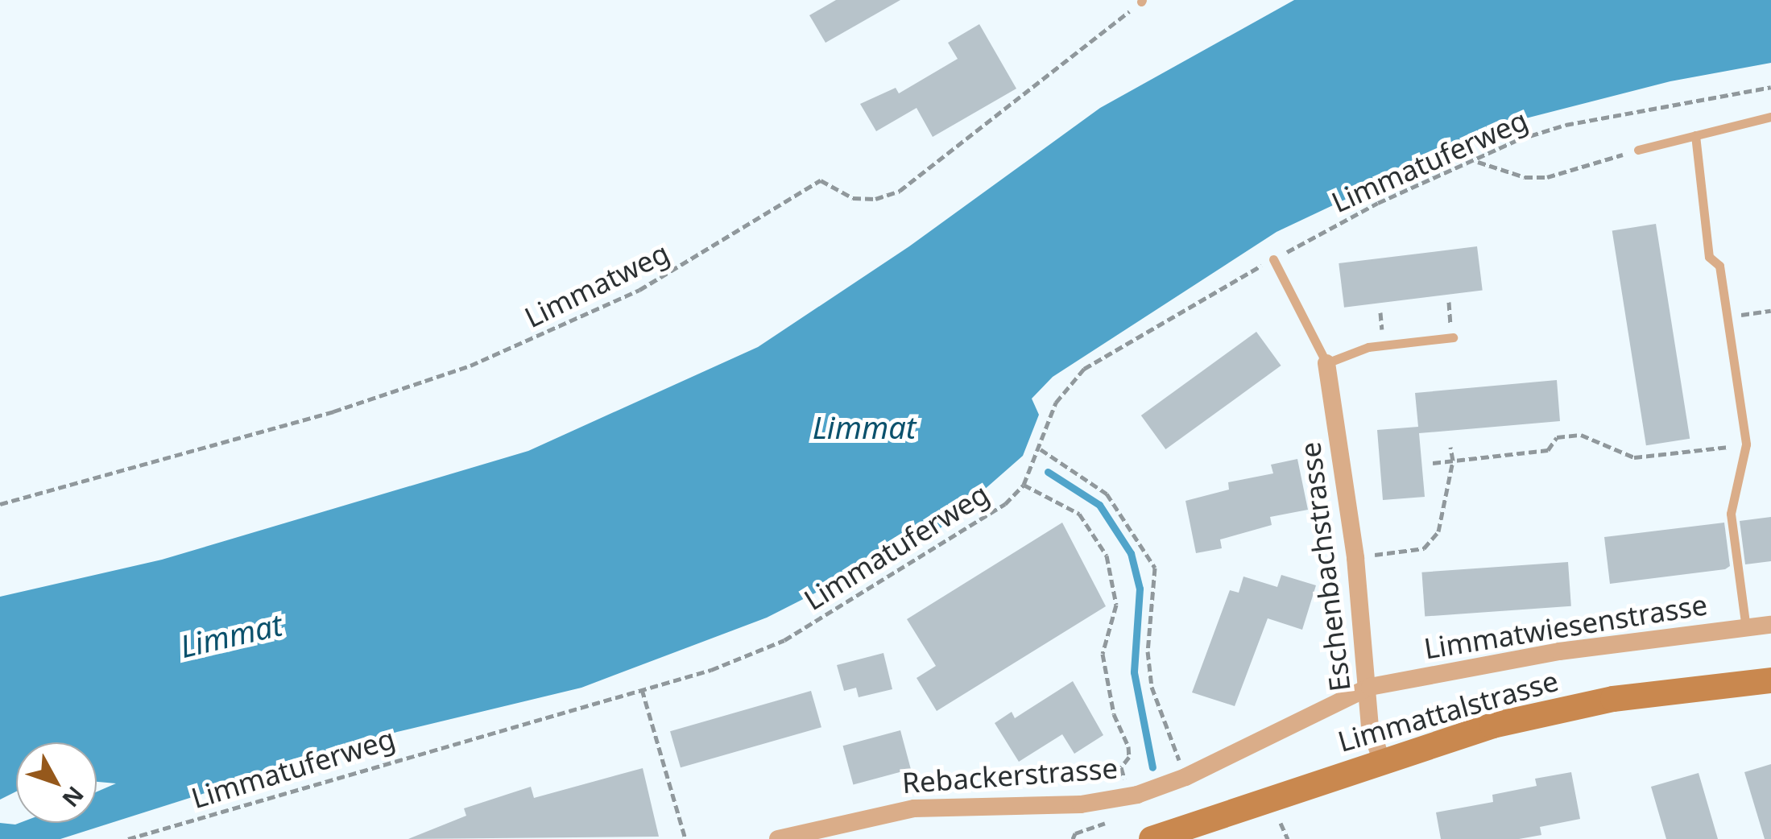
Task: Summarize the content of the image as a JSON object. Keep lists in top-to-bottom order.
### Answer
{
  "streets": {
    "main road": ["Limmattalstrasse"],
    "street": ["Eschenbachstrasse", "Limmatwiesenstrasse", "Rebackerstrasse"],
    "path": ["Limmatuferweg", "Limmatweg"]
  },
  "crossings": [
    ["Eschenbachstrasse", "Limmatwiesenstrasse"],
    ["Eschenbachstrasse", "Limmattalstrasse"],
    ["Eschenbachstrasse", "Rebackerstrasse"],
    ["Limmatwiesenstrasse", "Rebackerstrasse"]
  ],
  "water": ["Limmat"],
  "north": "bottom right"
}
